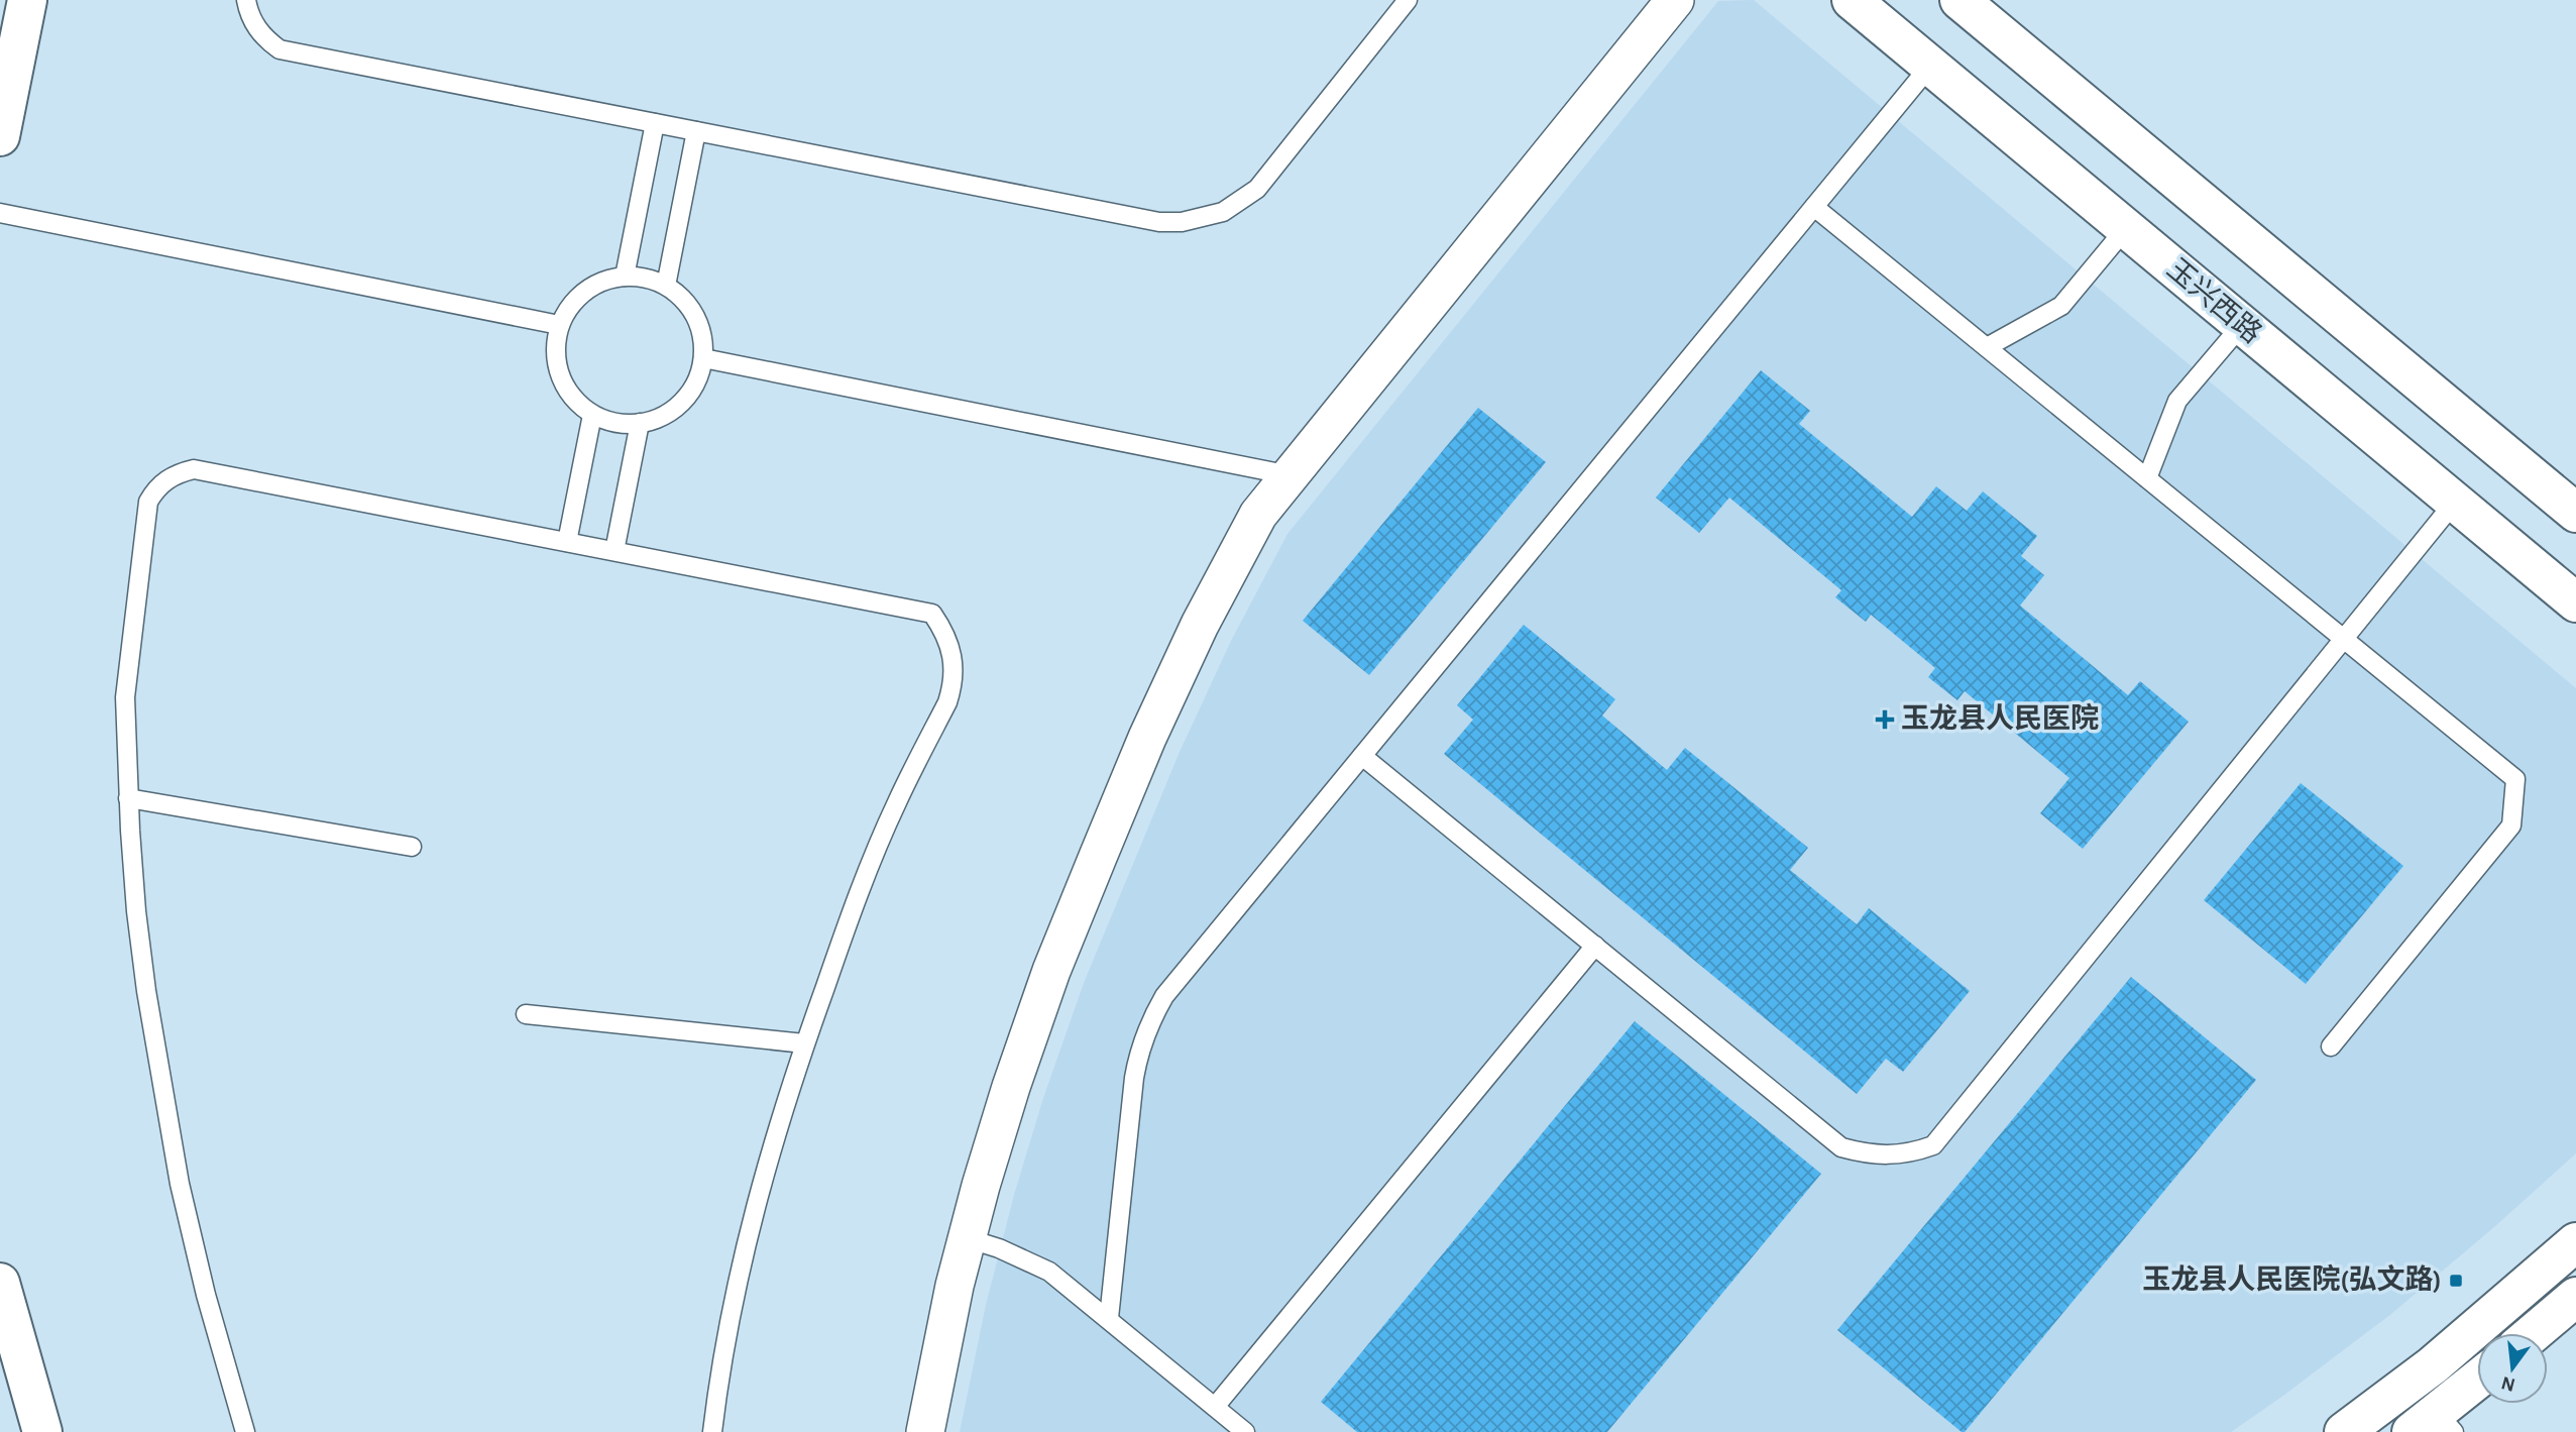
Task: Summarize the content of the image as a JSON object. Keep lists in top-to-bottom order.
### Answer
{
  "streets": {
    "main road": ["玉兴西路"]
  },
  "places": {
    "health": ["玉龙县人民医院"],
    "transit": ["玉龙县人民医院(弘文路)"]
  },
  "north": "bottom"
}
